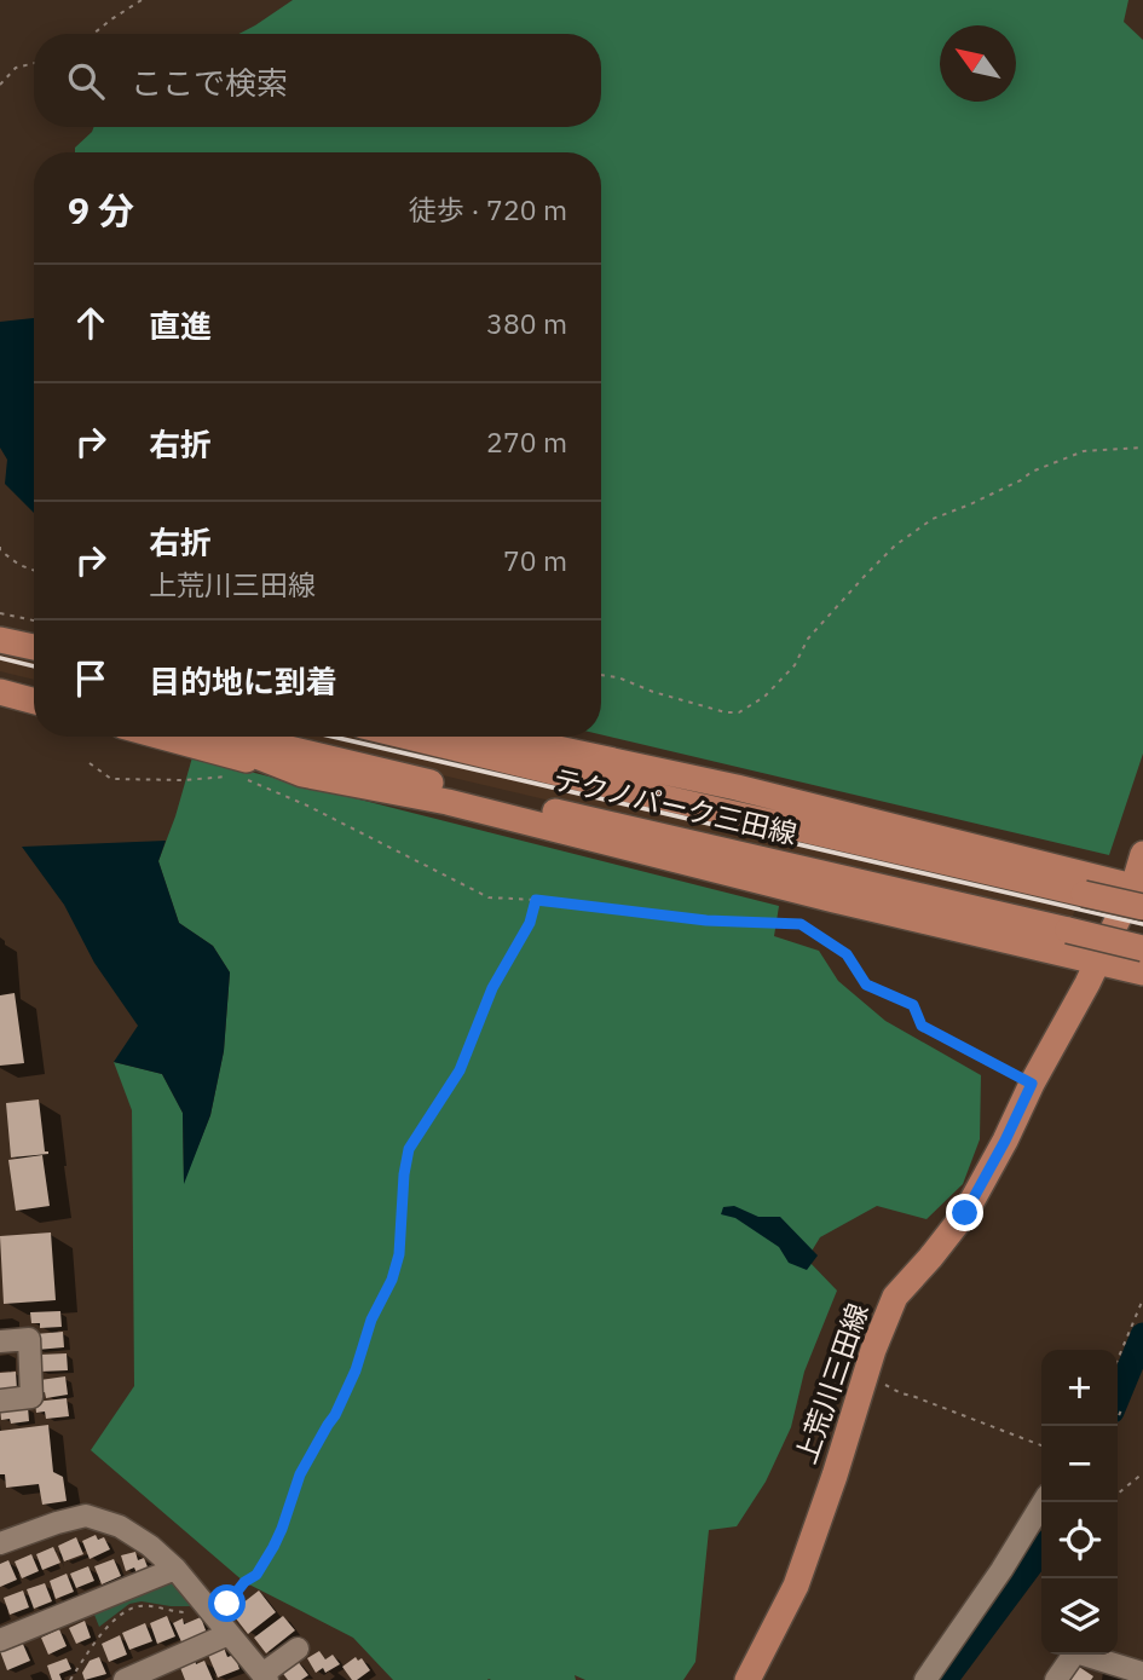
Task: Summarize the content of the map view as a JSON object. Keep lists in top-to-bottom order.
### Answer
{
  "streets": {
    "main road": ["テクノパーク三田線", "上荒川三田線"]
  },
  "crossings": [
    ["テクノパーク三田線", "上荒川三田線"]
  ],
  "north": "top left",
  "page": {
    "search": "ここで検索",
    "heading": ["9 分", "徒歩 · 720 m"],
    "list": [
      ["直進", "380 m"],
      ["右折", "270 m"],
      ["右折", "上荒川三田線", "70 m"],
      "目的地に到着"
    ],
    "map_buttons": ["+", "−"]
  }
}
